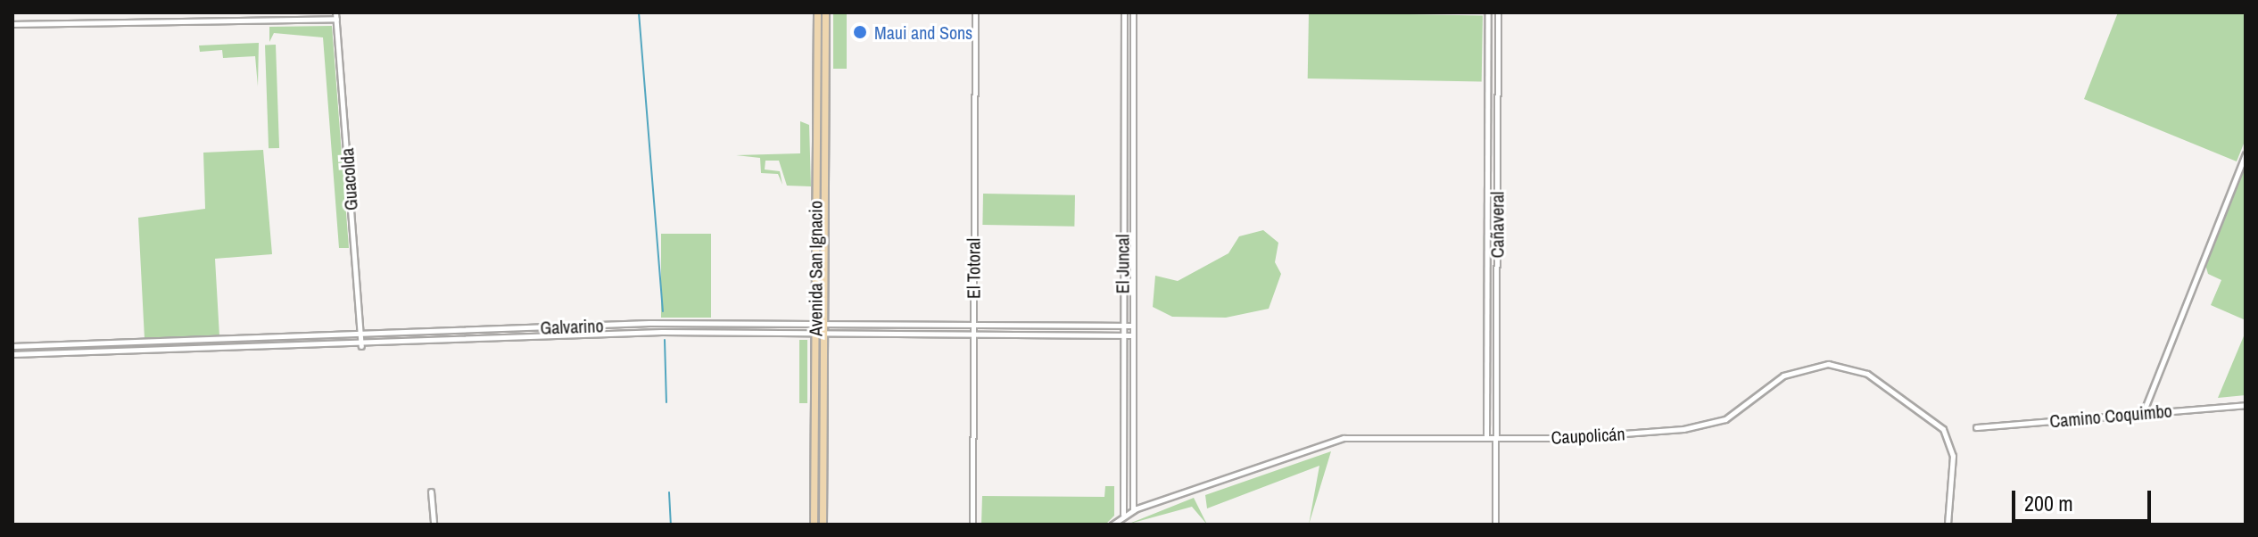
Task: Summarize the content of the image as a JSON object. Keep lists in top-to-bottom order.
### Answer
{
  "streets": {
    "main road": ["Avenida San Ignacio"],
    "street": [
      "Guacolda",
      "Cañaveral",
      "El Juncal",
      "El Totoral",
      "Galvarino",
      "Camino Coquimbo",
      "Caupolicán"
    ]
  },
  "crossings": [
    ["Guacolda", "Galvarino"],
    ["Cañaveral", "Caupolicán"],
    ["El Juncal", "Galvarino"],
    ["El Juncal", "Caupolicán"],
    ["Avenida San Ignacio", "Galvarino"],
    ["El Totoral", "Galvarino"]
  ],
  "places": ["Maui and Sons"],
  "scale_bar": "200 m"
}
